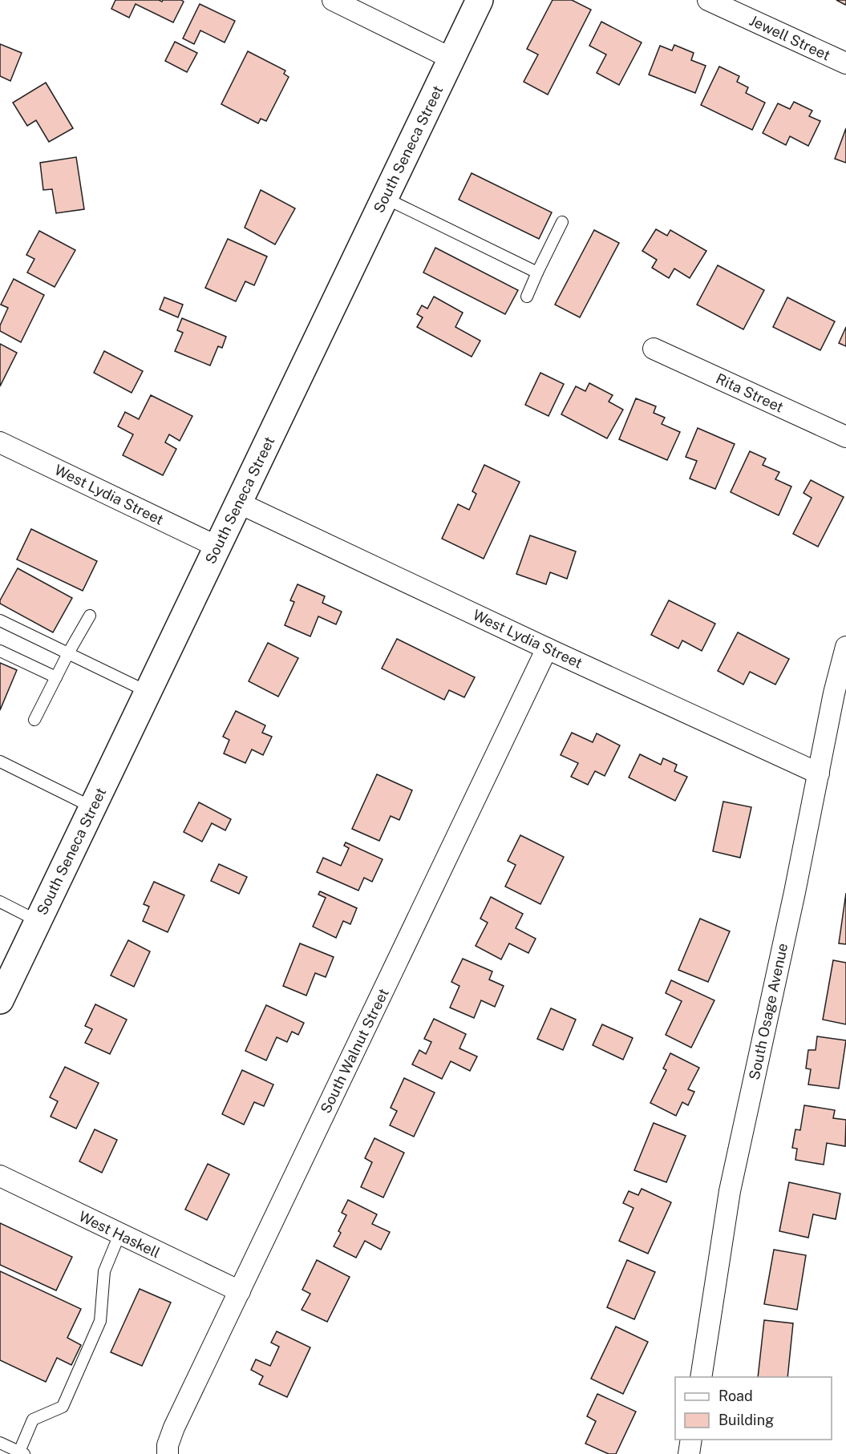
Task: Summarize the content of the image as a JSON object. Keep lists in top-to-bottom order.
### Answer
{
  "streets": {
    "street": [
      "Jewell Street",
      "South Seneca Street",
      "Rita Street",
      "West Lydia Street",
      "South Osage Avenue",
      "South Walnut Street",
      "West Haskell"
    ]
  },
  "crossings": [
    ["South Seneca Street", "West Lydia Street"],
    ["West Lydia Street", "South Osage Avenue"],
    ["West Lydia Street", "South Walnut Street"],
    ["South Walnut Street", "West Haskell"]
  ],
  "legend": ["Road", "Building"]
}
